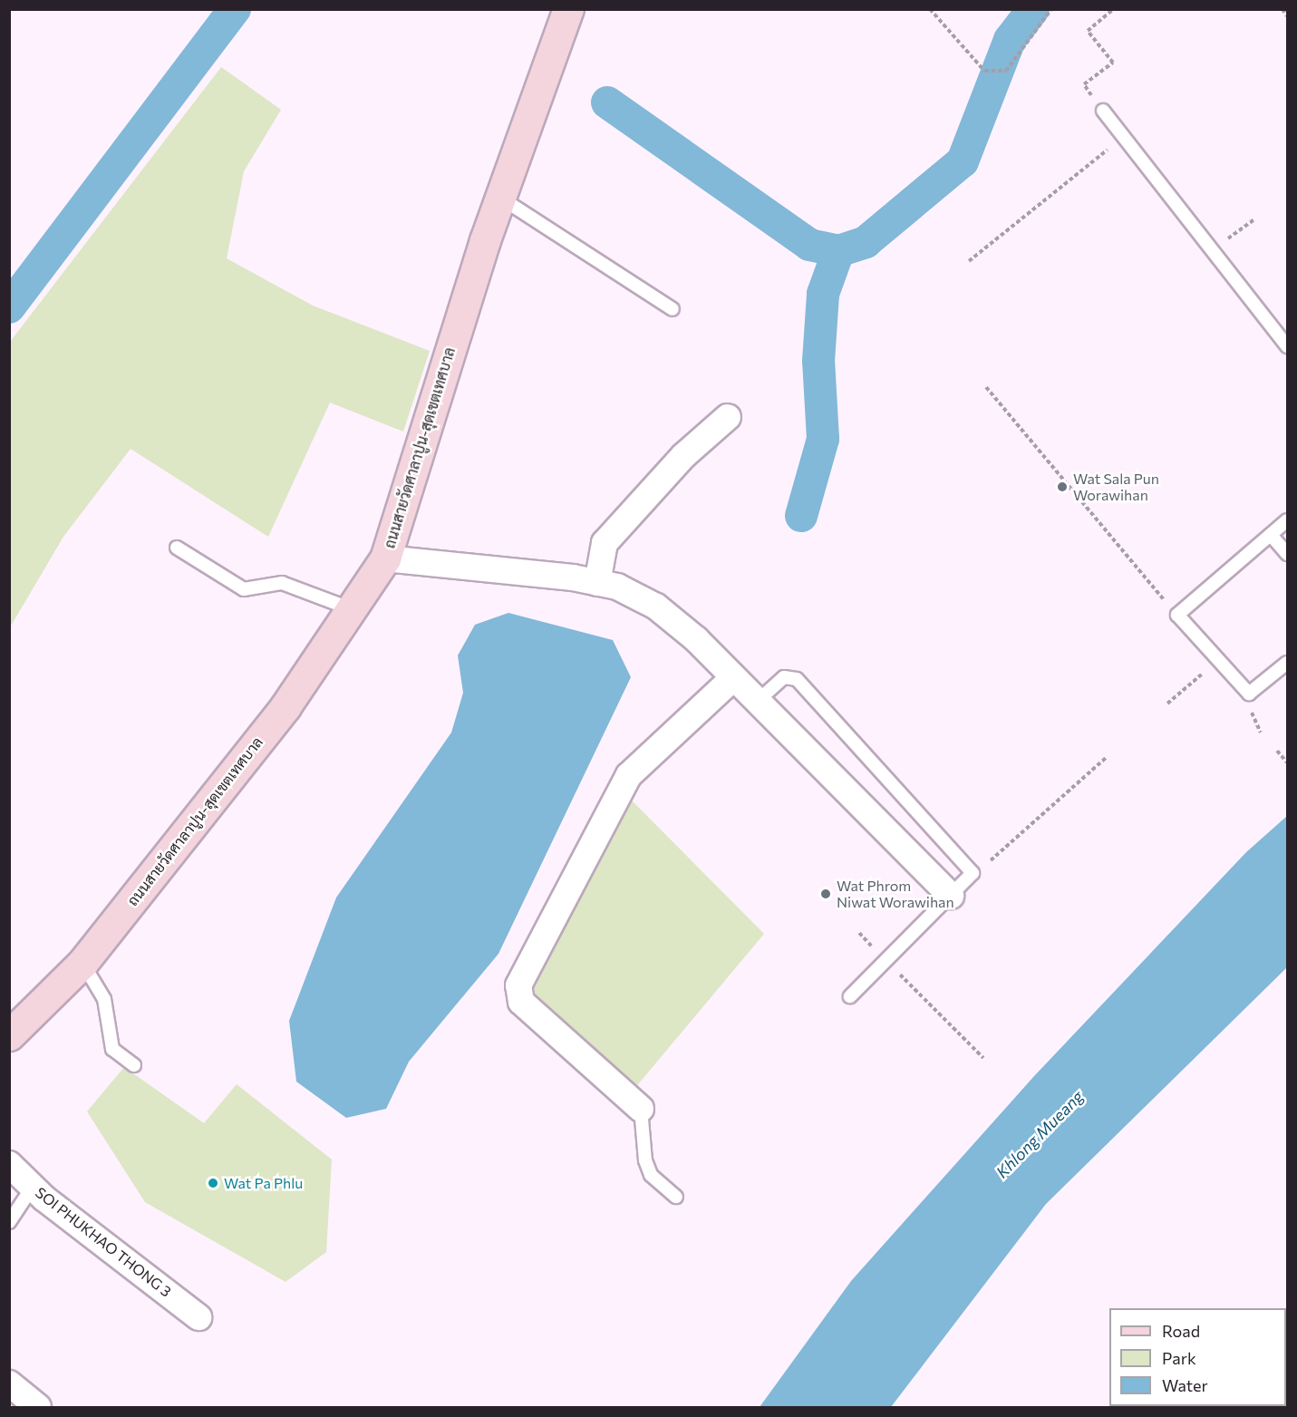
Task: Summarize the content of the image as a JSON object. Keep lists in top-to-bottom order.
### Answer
{
  "streets": {
    "street": ["ถนนสายวัดศาลาปูน-สุดเขตเทศบาล", "SOI PHUKHAO THONG 3"]
  },
  "water": ["Khlong Mueang"],
  "places": ["Wat Sala Pun Worawihan", "Wat Phrom Niwat Worawihan", "Wat Pa Phlu"],
  "legend": ["Road", "Park", "Water"]
}
